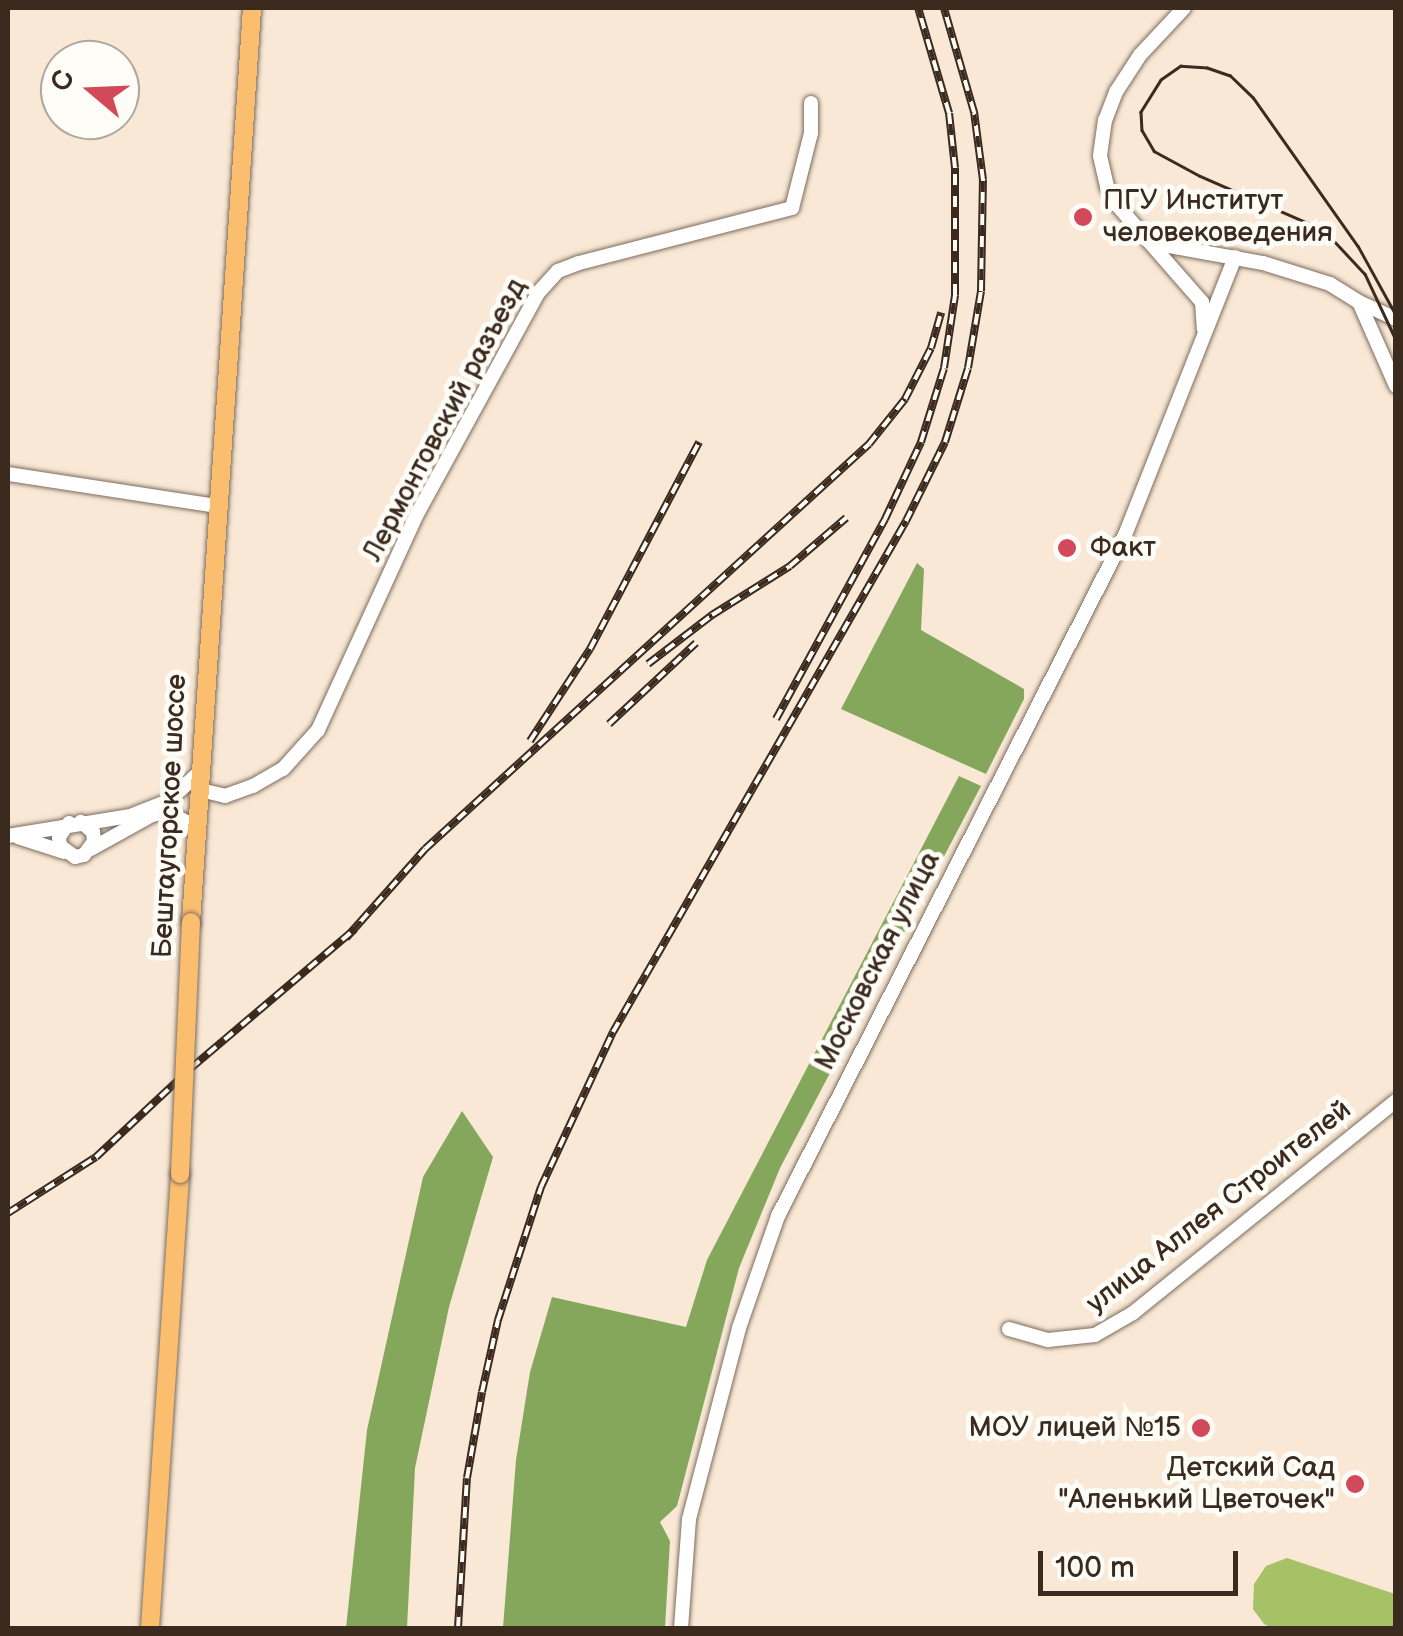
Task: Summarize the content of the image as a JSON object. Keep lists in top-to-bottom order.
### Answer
{
  "streets": {
    "main road": ["Бештаугорское шоссе"],
    "street": ["Лермонтовский разъезд", "Московская улица", "улица Аллея Строителей"]
  },
  "crossings": [
    ["Лермонтовский разъезд", "Бештаугорское шоссе"]
  ],
  "places": [
    "ПГУ Институт человековедения",
    "Факт",
    "МОУ лицей №15",
    "Детский Сад \"Аленький Цветочек\""
  ],
  "scale_bar": "100 m",
  "north": "left"
}
